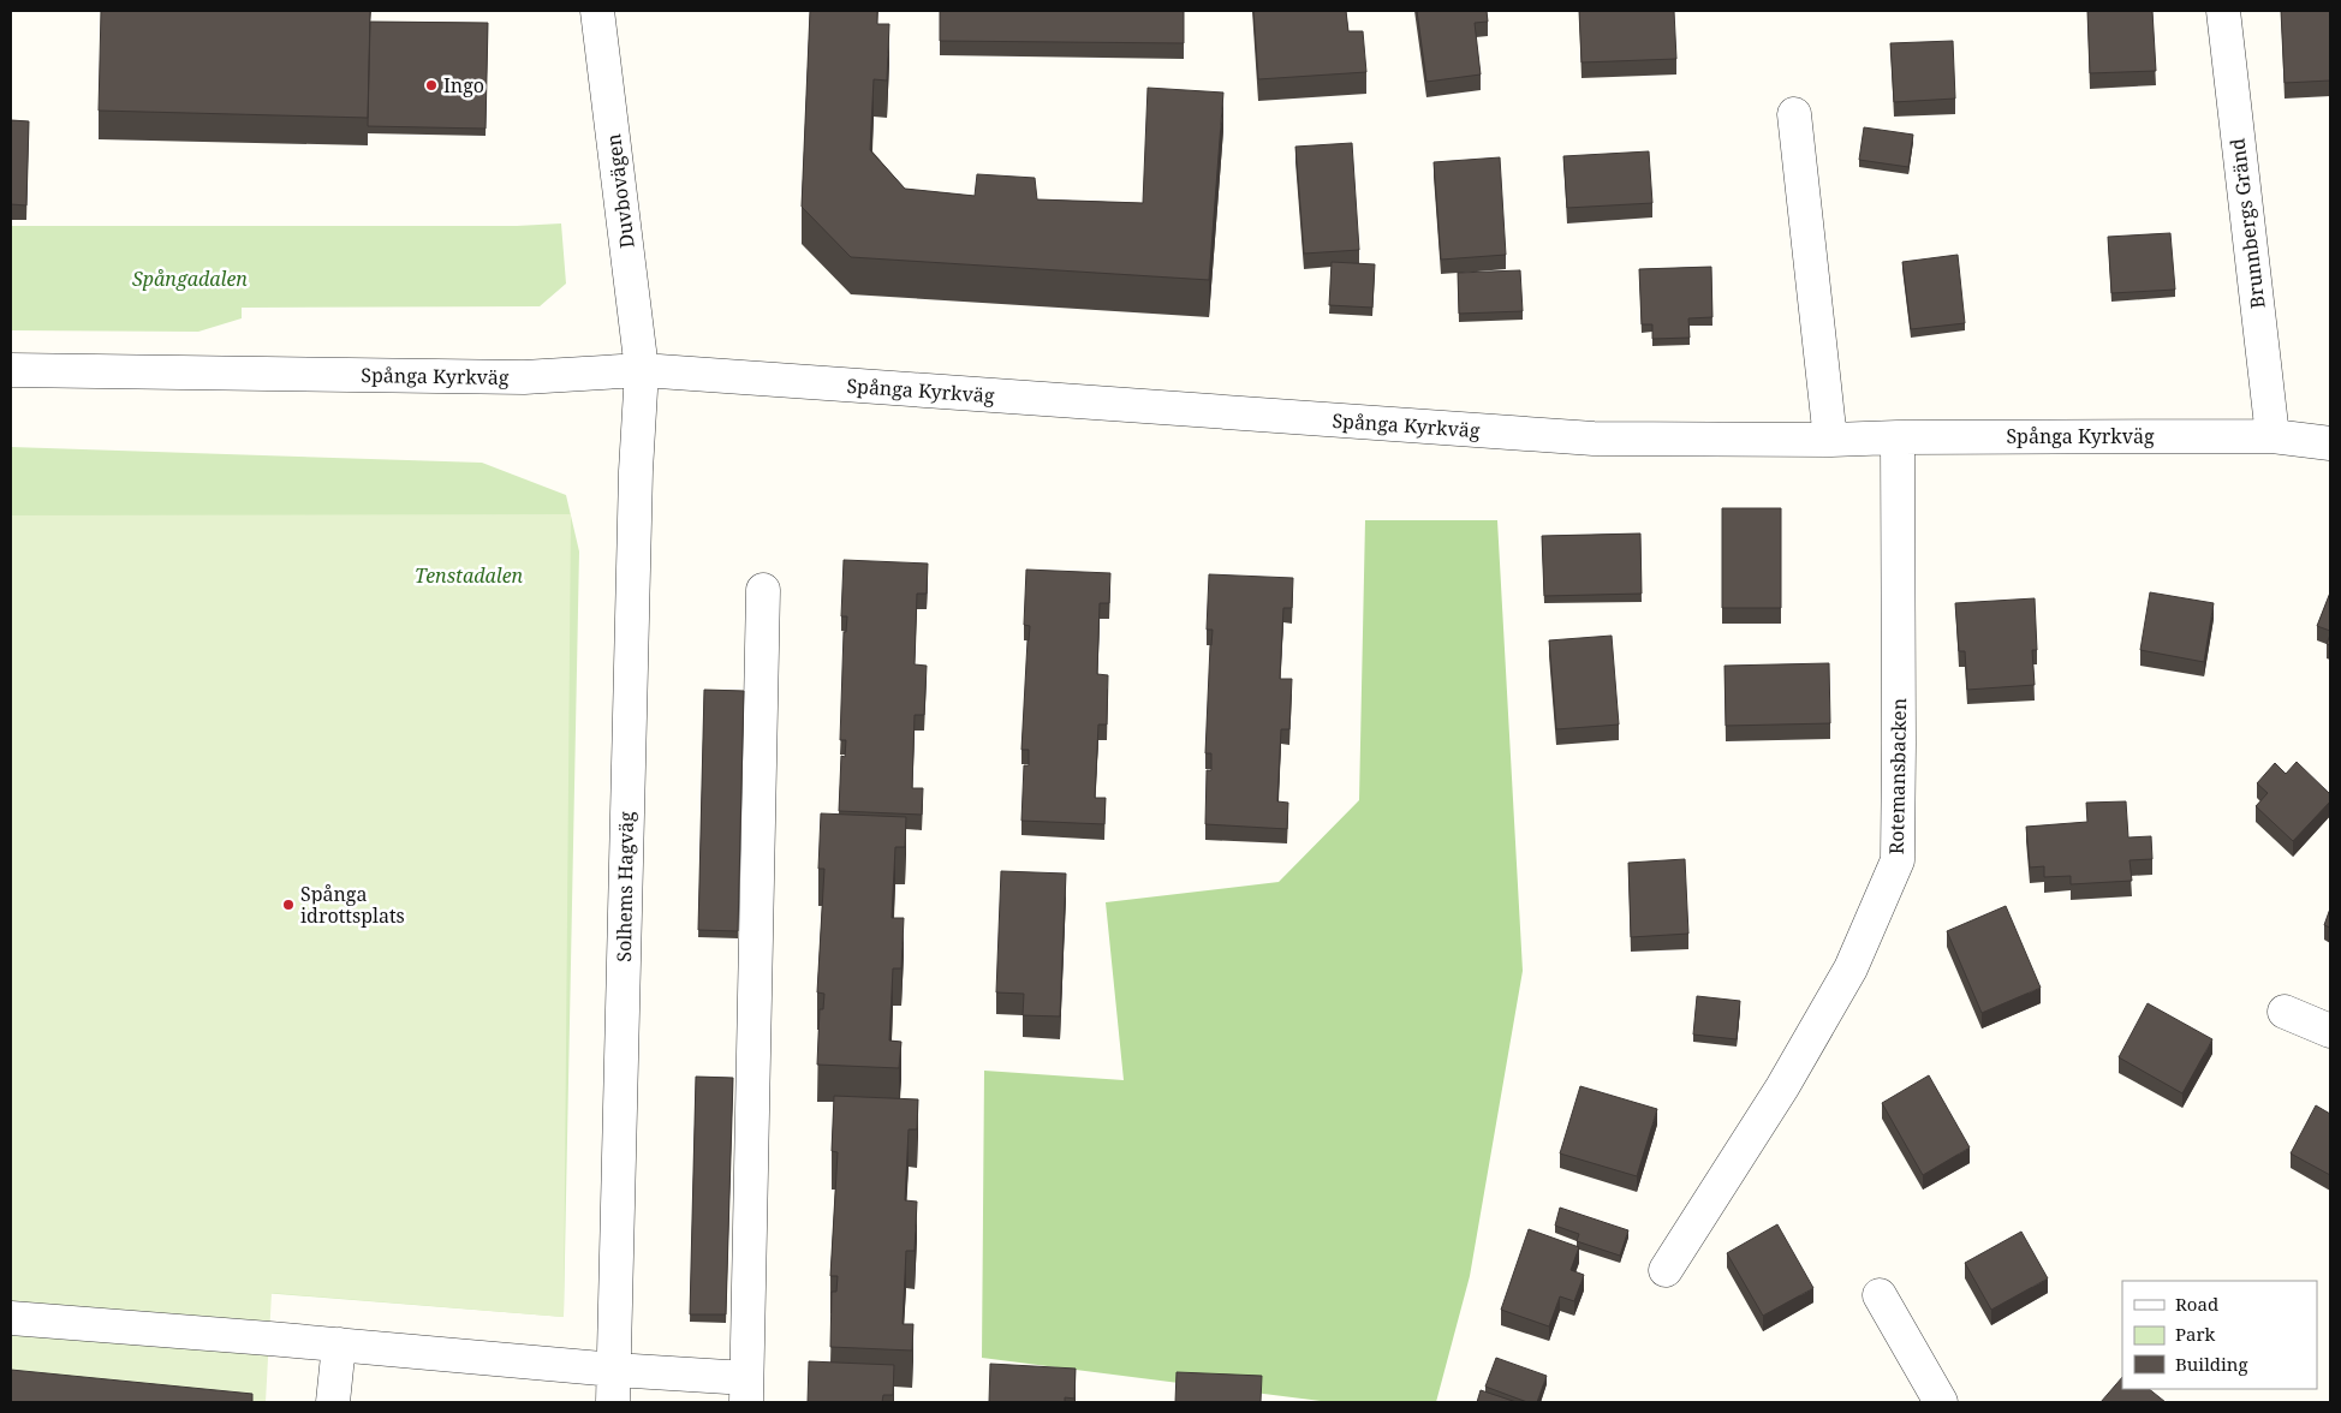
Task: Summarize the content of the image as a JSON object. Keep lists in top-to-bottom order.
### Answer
{
  "streets": {
    "street": [
      "Duvbovägen",
      "Brunnbergs Gränd",
      "Spånga Kyrkväg",
      "Rotemansbacken",
      "Solhems Hagväg"
    ]
  },
  "crossings": [
    ["Duvbovägen", "Spånga Kyrkväg"],
    ["Duvbovägen", "Solhems Hagväg"],
    ["Brunnbergs Gränd", "Spånga Kyrkväg"],
    ["Spånga Kyrkväg", "Rotemansbacken"],
    ["Spånga Kyrkväg", "Solhems Hagväg"]
  ],
  "parks": ["Spångadalen", "Tenstadalen"],
  "places": ["Ingo", "Spånga idrottsplats"],
  "legend": ["Road", "Park", "Building"]
}
